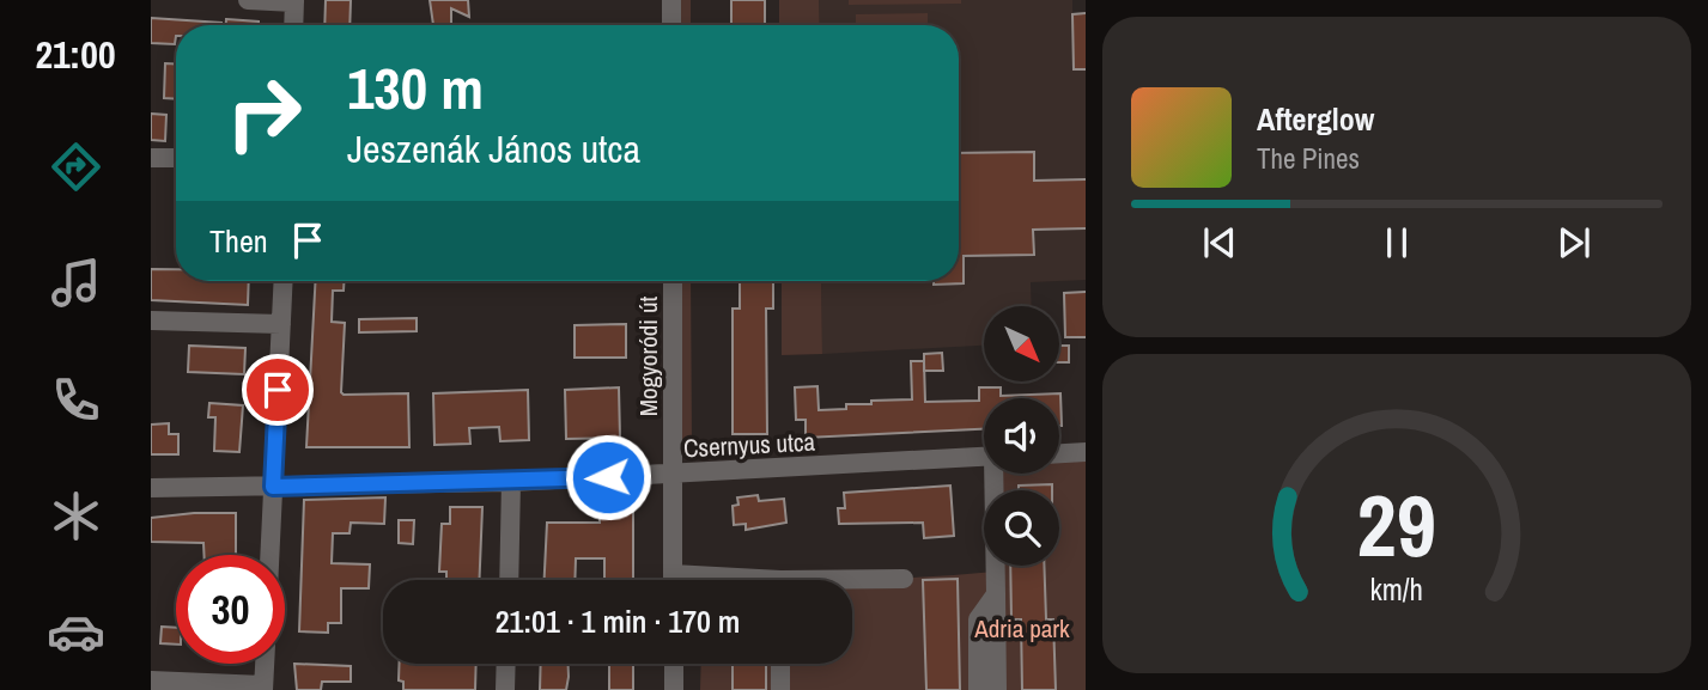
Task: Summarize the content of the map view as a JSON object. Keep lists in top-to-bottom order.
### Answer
{
  "streets": {
    "street": ["Mogyoródi út", "Csernyus utca"]
  },
  "crossings": [
    ["Mogyoródi út", "Csernyus utca"]
  ],
  "parks": ["Adria park"],
  "north": "bottom right",
  "page": {
    "tabs": "21:00",
    "turn": ["130 m", "Jeszenák János utca"],
    "song": ["Afterglow", "The Pines"],
    "then": "Then",
    "limit": "30",
    "trip": "21:01 · 1 min · 170 m",
    "gauge": ["29", "km/h"]
  }
}
